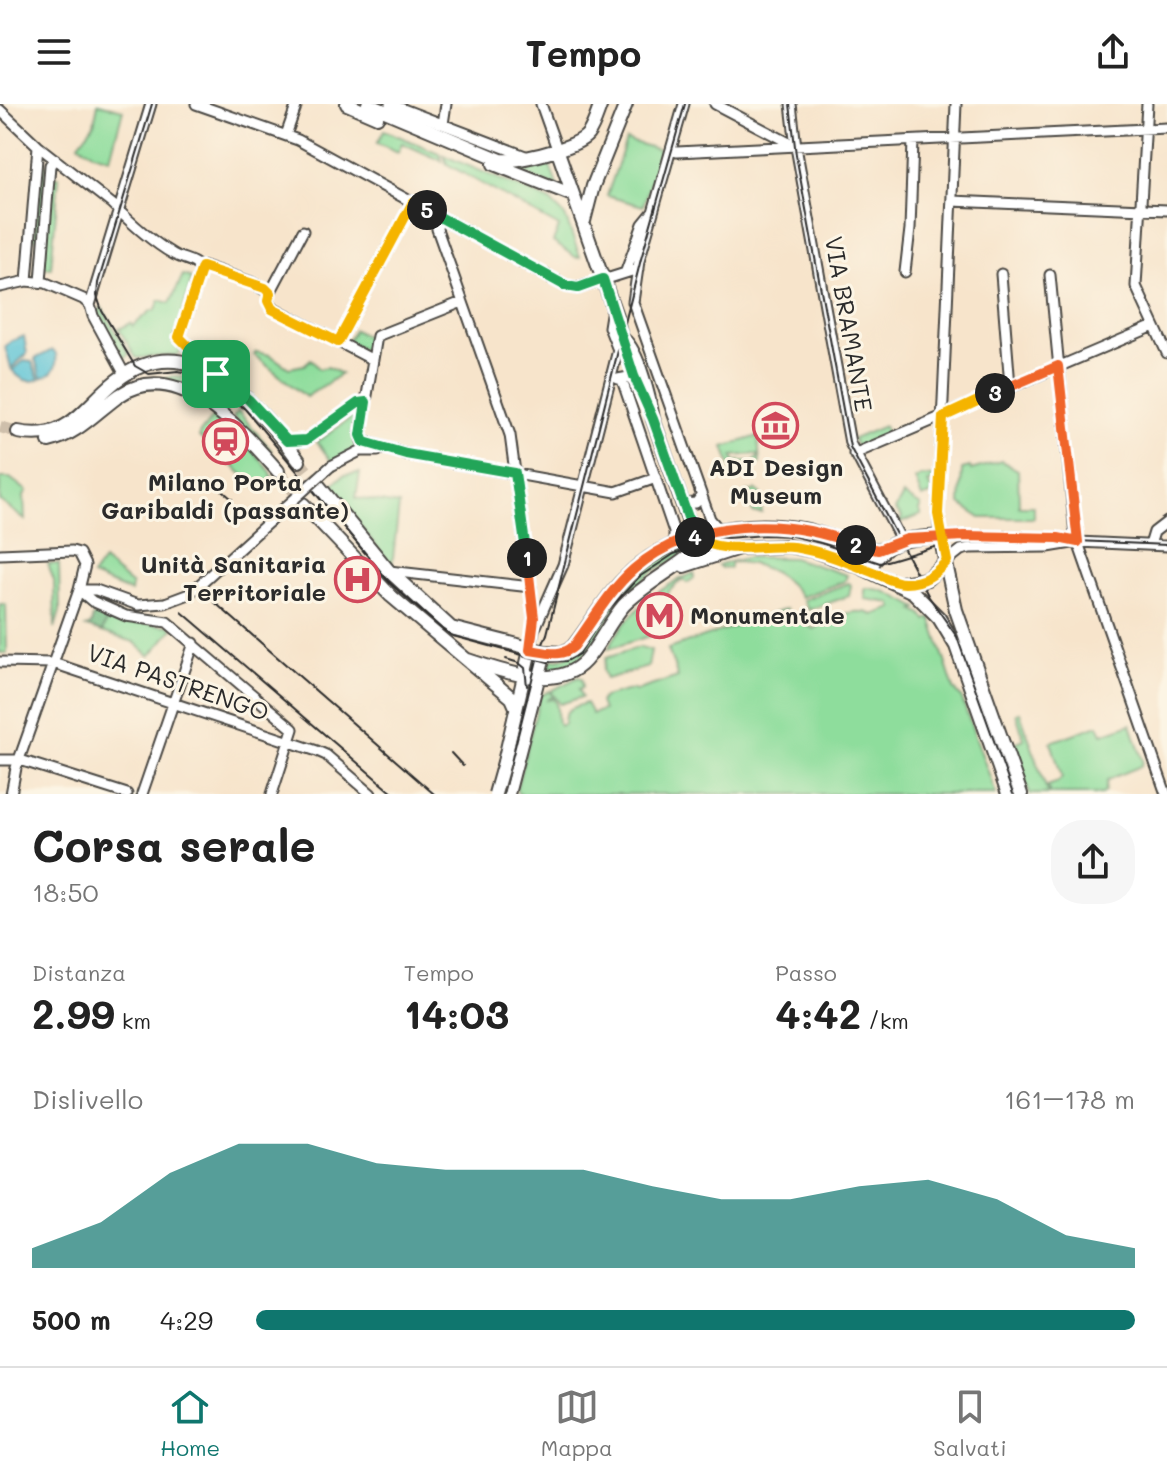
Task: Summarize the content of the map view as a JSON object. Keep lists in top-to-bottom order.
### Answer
{
  "streets": {
    "street": ["VIA BRAMANTE", "VIA PASTRENGO"]
  },
  "places": {
    "museum": ["ADI Design Museum"],
    "station": ["Milano Porta Garibaldi (passante)"],
    "hospital": ["Unità Sanitaria Territoriale"],
    "metro station": ["Monumentale"]
  },
  "page": {
    "header": "Tempo",
    "pins": [
      "5",
      "3",
      "4",
      "2",
      "1"
    ],
    "heading": ["Corsa serale", "18:50"],
    "stats": [
      ["Distanza", "2.99 km"],
      ["Tempo", "14:03"],
      ["Passo", "4:42 /km"]
    ],
    "chart": ["Dislivello", "161–178 m"],
    "list": [
      {
        "name": "500 m",
        "note": "4:29"
      }
    ],
    "tabs": ["Home", "Mappa", "Salvati"]
  }
}
